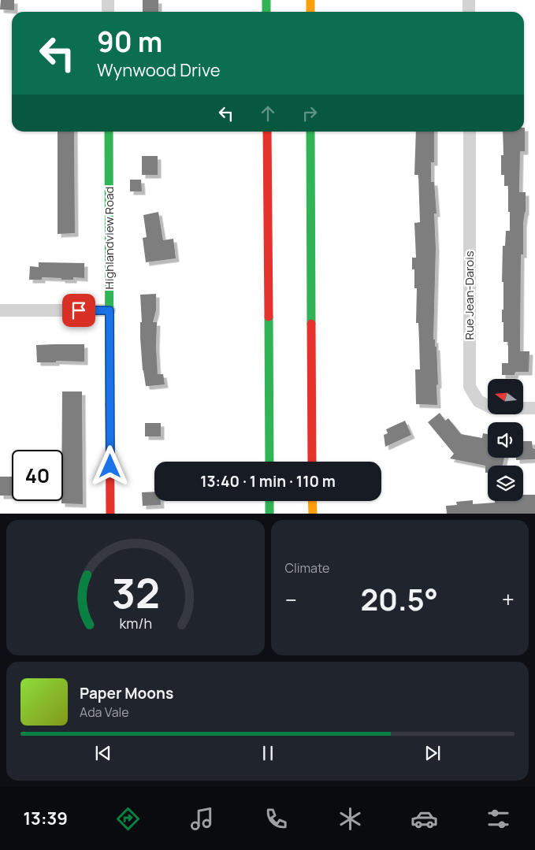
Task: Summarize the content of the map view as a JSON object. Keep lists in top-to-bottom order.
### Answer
{
  "streets": {
    "main road": ["Highlandview Road"],
    "street": ["Rue Jean-Darois"]
  },
  "north": "left",
  "page": {
    "turn": ["90 m", "Wynwood Drive"],
    "limit": "40",
    "trip": "13:40 · 1 min · 110 m",
    "tile": "Climate",
    "heat": ["−", "20.5°", "+"],
    "song": ["Paper Moons", "Ada Vale"],
    "tabs": "13:39",
    "gauge": ["32", "km/h"]
  }
}
